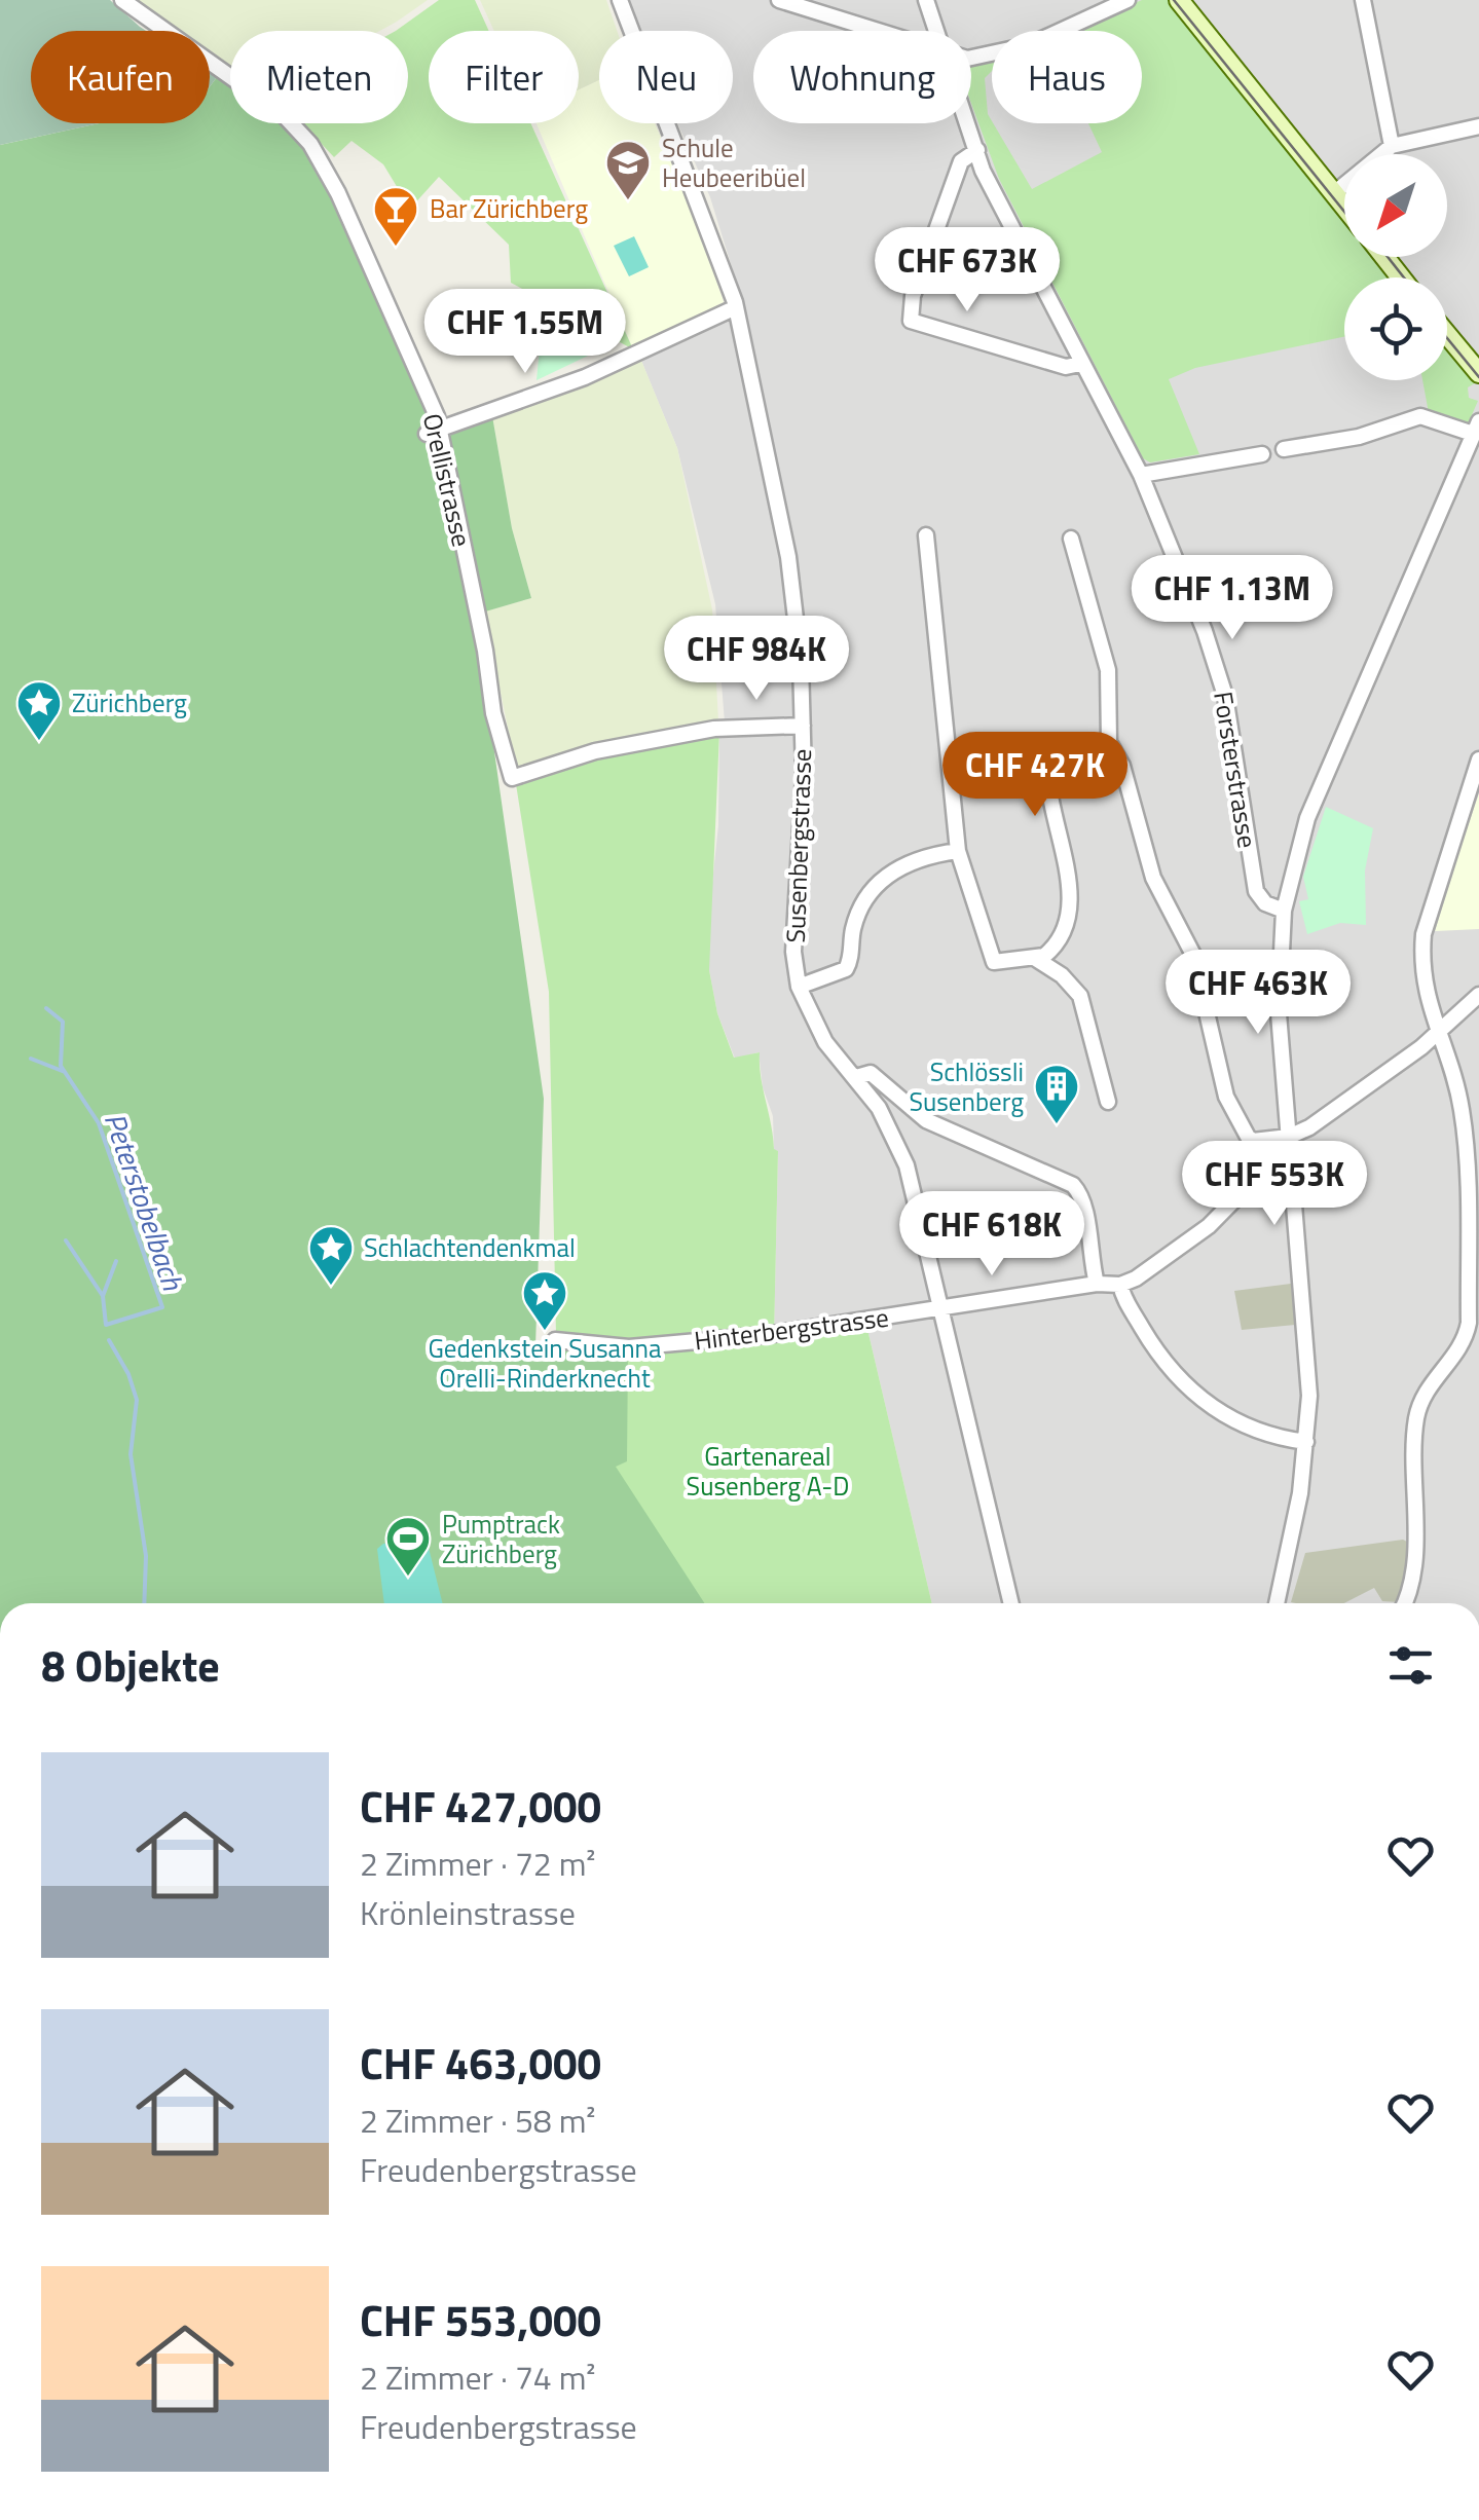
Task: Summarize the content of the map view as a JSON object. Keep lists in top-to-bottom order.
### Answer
{
  "streets": {
    "street": [
      "Orellistrasse",
      "Forsterstrasse",
      "Susenbergstrasse",
      "Hinterbergstrasse"
    ]
  },
  "crossings": [
    ["Orellistrasse", "Susenbergstrasse"],
    ["Susenbergstrasse", "Hinterbergstrasse"]
  ],
  "water": ["Peterstobelbach"],
  "parks": ["Gartenareal Susenberg A-D"],
  "places": {
    "school or university": ["Schule Heubeeribüel"],
    "bar": ["Bar Zürichberg"],
    "place": ["Zürichberg", "Schlachtendenkmal", "Gedenkstein Susanna Orelli-Rinderknecht"],
    "building": ["Schlössli Susenberg"],
    "sports": ["Pumptrack Zürichberg"]
  },
  "north": "bottom left",
  "page": {
    "chip": [
      "Kaufen",
      "Mieten",
      "Filter",
      "Neu",
      "Wohnung",
      "Haus"
    ],
    "price": [
      "CHF 673K",
      "CHF 1.55M",
      "CHF 1.13M",
      "CHF 984K",
      "CHF 427K",
      "CHF 463K",
      "CHF 553K",
      "CHF 618K"
    ],
    "heading": "8 Objekte",
    "list": [
      {
        "name": "CHF 427,000",
        "note": "2 Zimmer · 72 m² · Krönleinstrasse"
      },
      {
        "name": "CHF 463,000",
        "note": "2 Zimmer · 58 m² · Freudenbergstrasse"
      },
      {
        "name": "CHF 553,000",
        "note": "2 Zimmer · 74 m² · Freudenbergstrasse"
      }
    ]
  }
}
